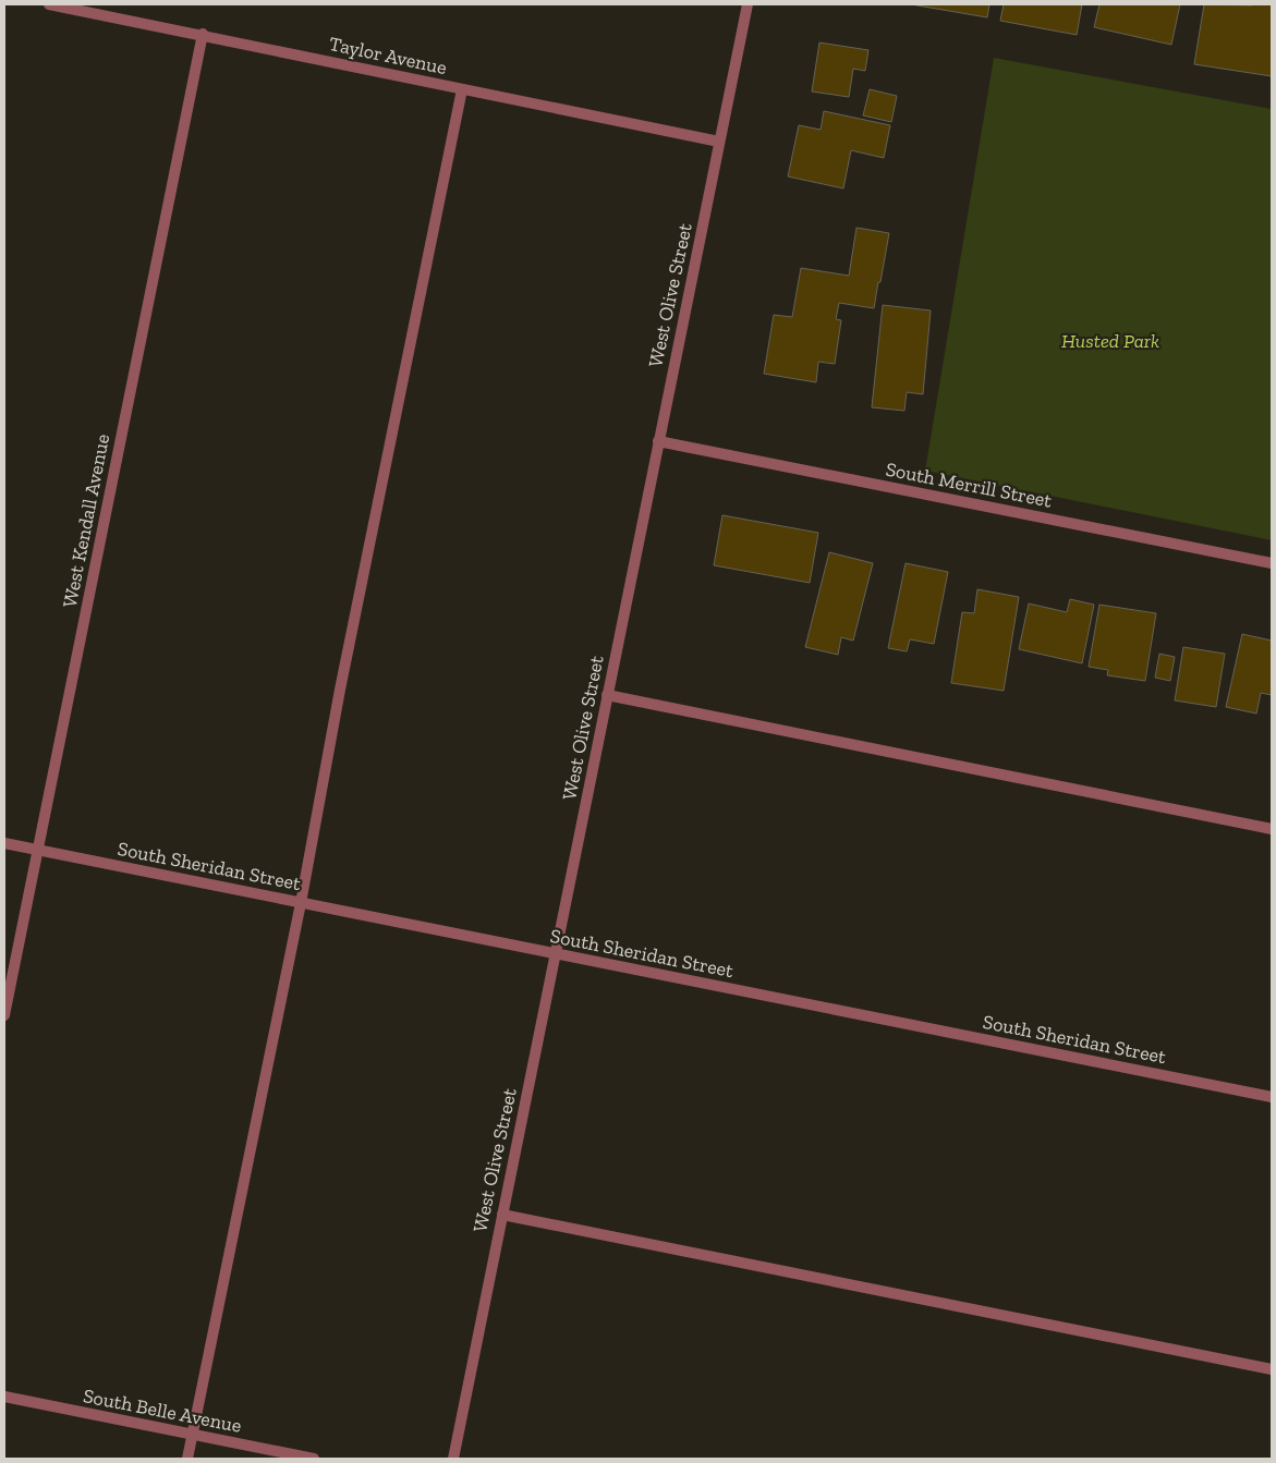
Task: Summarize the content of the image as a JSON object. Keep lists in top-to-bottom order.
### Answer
{
  "streets": {
    "street": [
      "Taylor Avenue",
      "West Olive Street",
      "South Merrill Street",
      "West Kendall Avenue",
      "South Sheridan Street",
      "South Belle Avenue"
    ]
  },
  "crossings": [
    ["Taylor Avenue", "West Olive Street"],
    ["Taylor Avenue", "West Kendall Avenue"],
    ["West Olive Street", "South Merrill Street"],
    ["West Olive Street", "South Sheridan Street"],
    ["West Kendall Avenue", "South Sheridan Street"]
  ],
  "parks": ["Husted Park"]
}
